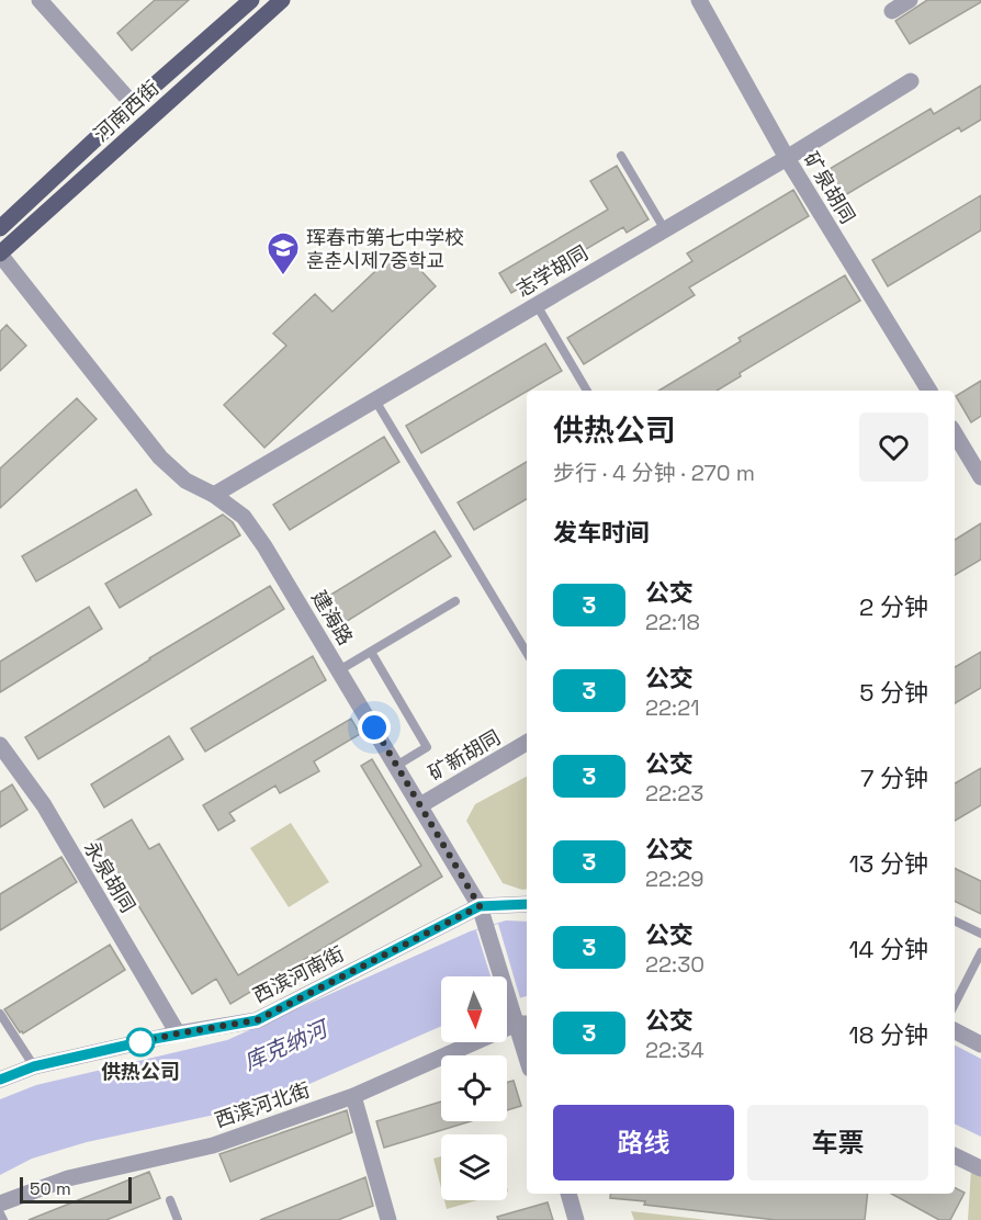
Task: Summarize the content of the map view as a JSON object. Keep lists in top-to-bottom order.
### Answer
{
  "streets": {
    "main road": ["河南西街"],
    "street": [
      "矿泉胡同",
      "志学胡同",
      "建海路",
      "矿新胡同",
      "永泉胡同",
      "西滨河南街",
      "西滨河北街"
    ]
  },
  "crossings": [
    ["河南西街", "建海路"],
    ["矿泉胡同", "志学胡同"],
    ["志学胡同", "建海路"],
    ["建海路", "矿新胡同"],
    ["建海路", "西滨河南街"],
    ["建海路", "西滨河北街"],
    ["永泉胡同", "西滨河南街"]
  ],
  "water": ["库克纳河"],
  "places": {
    "school or university": ["珲春市第七中学校 훈춘시제7중학교"],
    "other": ["供热公司"]
  },
  "lines": ["bus line 3"],
  "scale_bar": "50 m",
  "north": "bottom",
  "page": {
    "heading": [
      ["供热公司", "步行 · 4 分钟 · 270 m"],
      "发车时间"
    ],
    "list": [
      {
        "mark": "3",
        "name": "公交",
        "note": "22:18",
        "value": "2 分钟"
      },
      {
        "mark": "3",
        "name": "公交",
        "note": "22:21",
        "value": "5 分钟"
      },
      {
        "mark": "3",
        "name": "公交",
        "note": "22:23",
        "value": "7 分钟"
      },
      {
        "mark": "3",
        "name": "公交",
        "note": "22:29",
        "value": "13 分钟"
      },
      {
        "mark": "3",
        "name": "公交",
        "note": "22:30",
        "value": "14 分钟"
      },
      {
        "mark": "3",
        "name": "公交",
        "note": "22:34",
        "value": "18 分钟"
      }
    ],
    "buttons": ["路线", "车票"],
    "scale": "50 m"
  }
}
